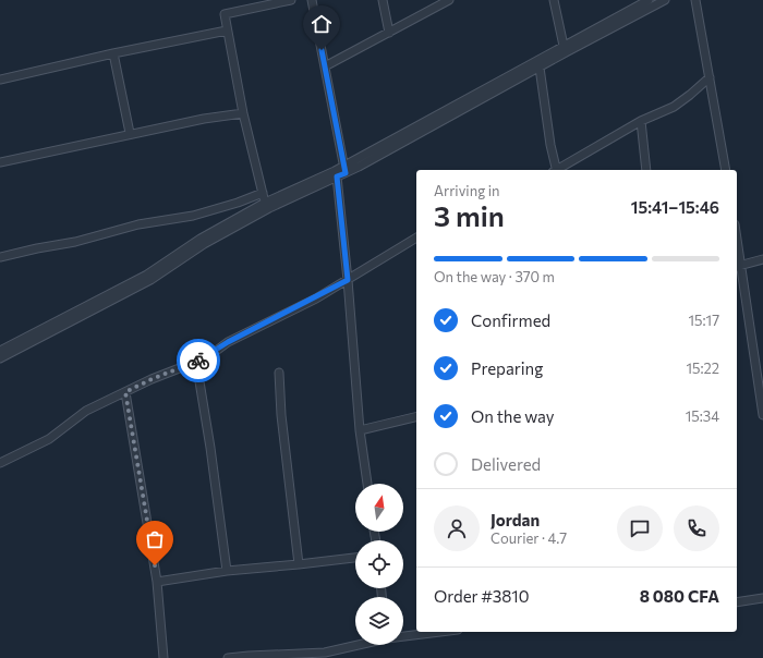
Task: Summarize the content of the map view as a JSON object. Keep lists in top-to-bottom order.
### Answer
{
  "north": "top",
  "page": {
    "heading": ["3 min", "Arriving in", "15:41–15:46"],
    "panel": [
      "Jordan",
      "Courier · 4.7",
      "Order #3810",
      "8 080 CFA"
    ],
    "bar": "On the way · 370 m",
    "list": [
      ["Confirmed", "15:17"],
      ["Preparing", "15:22"],
      ["On the way", "15:34"],
      "Delivered"
    ]
  }
}
